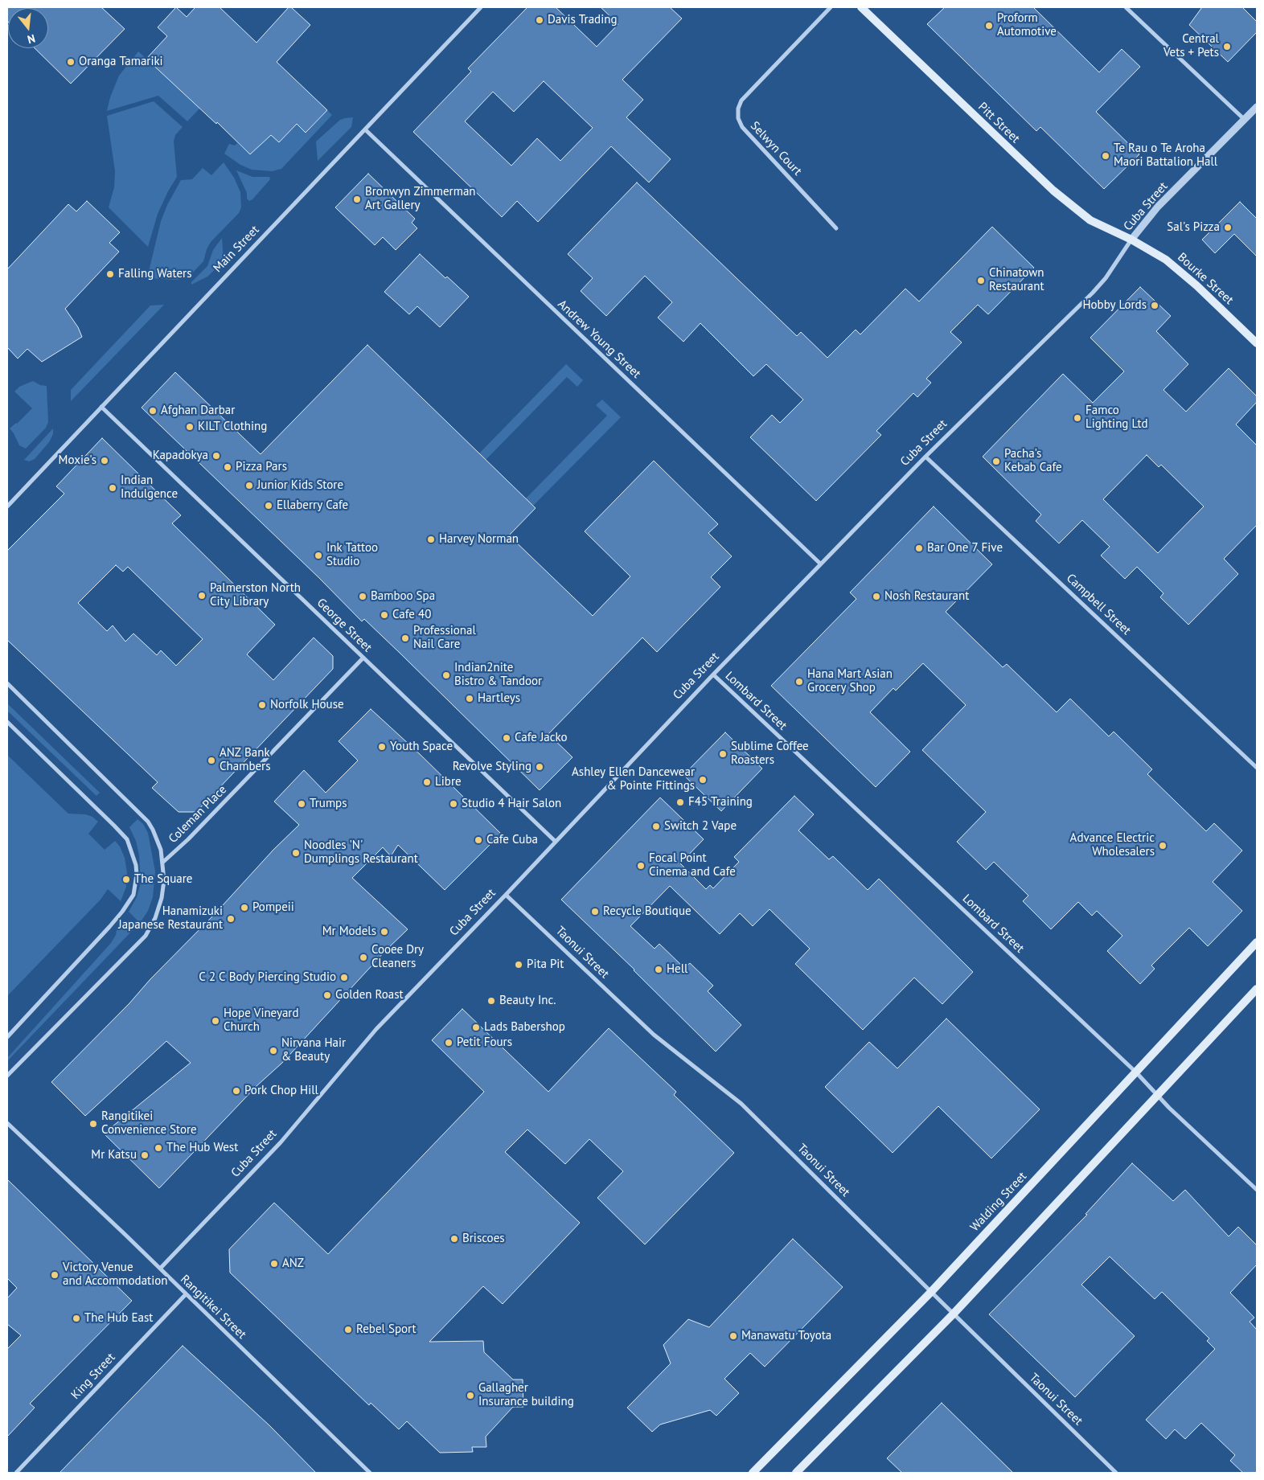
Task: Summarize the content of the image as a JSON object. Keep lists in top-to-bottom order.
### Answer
{
  "streets": {
    "main road": ["Pitt Street", "Bourke Street", "Walding Street"],
    "street": [
      "Selwyn Court",
      "Cuba Street",
      "Main Street",
      "Andrew Young Street",
      "Campbell Street",
      "George Street",
      "Lombard Street",
      "Coleman Place",
      "Taonui Street",
      "Rangitikei Street",
      "King Street"
    ]
  },
  "crossings": [
    ["Pitt Street", "Cuba Street"],
    ["Pitt Street", "Bourke Street"],
    ["Cuba Street", "Bourke Street"],
    ["Cuba Street", "Andrew Young Street"],
    ["Cuba Street", "Campbell Street"],
    ["Cuba Street", "George Street"],
    ["Cuba Street", "Lombard Street"],
    ["Cuba Street", "Taonui Street"],
    ["Cuba Street", "Rangitikei Street"],
    ["Main Street", "Andrew Young Street"],
    ["Main Street", "George Street"],
    ["George Street", "Coleman Place"],
    ["Lombard Street", "Walding Street"],
    ["Taonui Street", "Walding Street"],
    ["Rangitikei Street", "King Street"]
  ],
  "places": [
    "Davis Trading",
    "Proform Automotive",
    "Central Vets + Pets",
    "Oranga Tamariki",
    "Te Rau o Te Aroha Maori Battalion Hall",
    "Bronwyn Zimmerman Art Gallery",
    "Sal's Pizza",
    "Falling Waters",
    "Chinatown Restaurant",
    "Hobby Lords",
    "Afghan Darbar",
    "Famco Lighting Ltd",
    "KILT Clothing",
    "Kapadokya",
    "Moxie's",
    "Pacha's Kebab Cafe",
    "Pizza Pars",
    "Junior Kids Store",
    "Indian Indulgence",
    "Ellaberry Cafe",
    "Harvey Norman",
    "Bar One 7 Five",
    "Ink Tattoo Studio",
    "Palmerston North City Library",
    "Bamboo Spa",
    "Nosh Restaurant",
    "Cafe 40",
    "Professional Nail Care",
    "Indian2nite Bistro & Tandoor",
    "Hana Mart Asian Grocery Shop",
    "Hartleys",
    "Norfolk House",
    "Cafe Jacko",
    "Youth Space",
    "Sublime Coffee Roasters",
    "ANZ Bank Chambers",
    "Revolve Styling",
    "Ashley Ellen Dancewear & Pointe Fittings",
    "Libre",
    "F45 Training",
    "Trumps",
    "Studio 4 Hair Salon",
    "Switch 2 Vape",
    "Cafe Cuba",
    "Advance Electric Wholesalers",
    "Noodles 'N' Dumplings Restaurant",
    "Focal Point Cinema and Cafe",
    "The Square",
    "Pompeii",
    "Recycle Boutique",
    "Hanamizuki Japanese Restaurant",
    "Mr Models",
    "Cooee Dry Cleaners",
    "Pita Pit",
    "Hell",
    "C 2 C Body Piercing Studio",
    "Golden Roast",
    "Beauty Inc.",
    "Hope Vineyard Church",
    "Lads Babershop",
    "Petit Fours",
    "Nirvana Hair & Beauty",
    "Pork Chop Hill",
    "Rangitikei Convenience Store",
    "The Hub West",
    "Mr Katsu",
    "Briscoes",
    "ANZ",
    "Victory Venue and Accommodation",
    "The Hub East",
    "Rebel Sport",
    "Manawatu Toyota",
    "Gallagher Insurance building"
  ],
  "north": "bottom"
}
